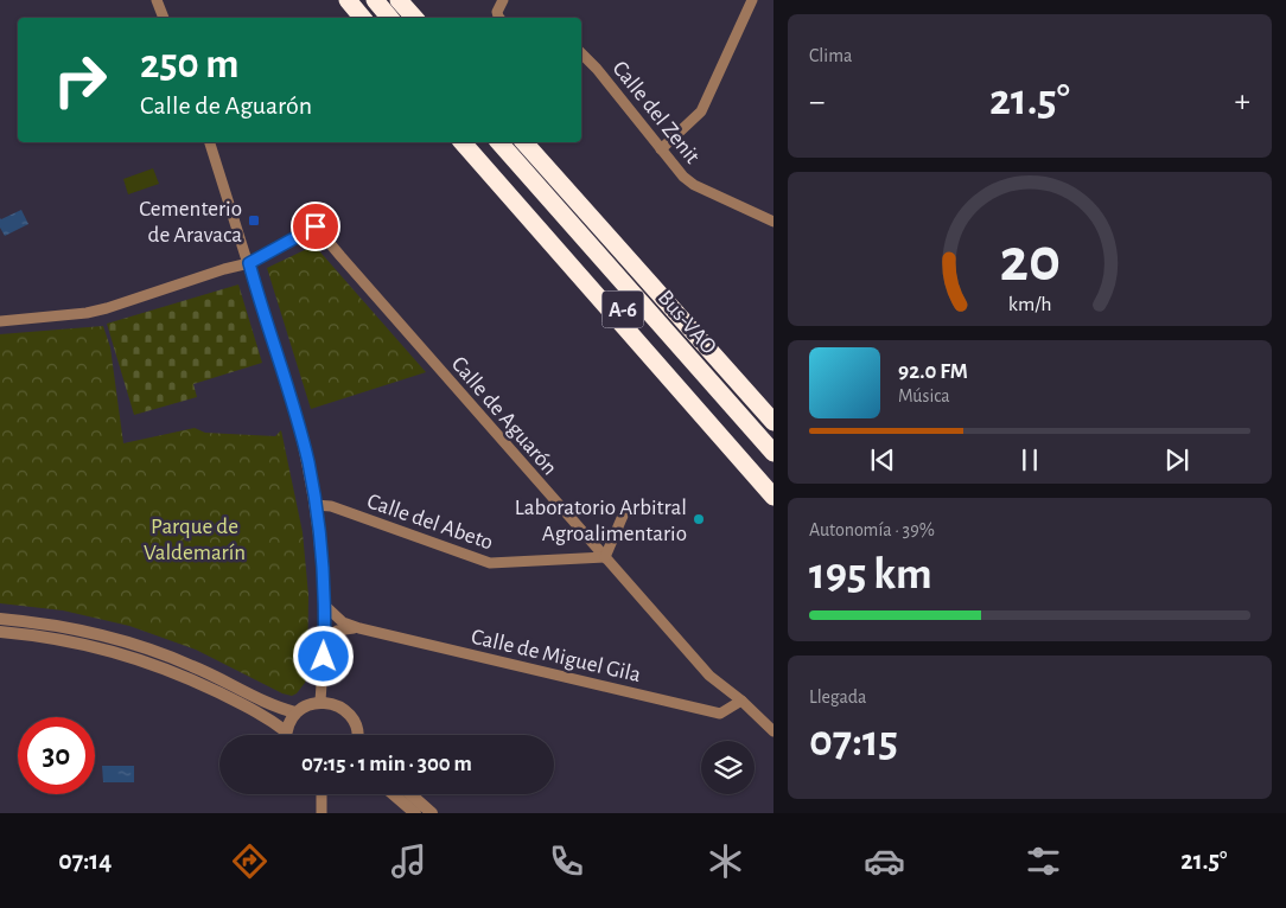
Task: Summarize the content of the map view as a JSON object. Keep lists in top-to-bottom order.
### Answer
{
  "streets": {
    "highway": ["A-6", "Bus-VAO"],
    "street": [
      "Calle del Zenit",
      "Calle de Aguarón",
      "Calle del Abeto",
      "Calle de Miguel Gila"
    ]
  },
  "crossings": [
    ["Calle de Aguarón", "Calle del Abeto"],
    ["Calle de Aguarón", "Calle de Miguel Gila"]
  ],
  "parks": ["Parque de Valdemarín"],
  "places": {
    "transit": ["Cementerio de Aravaca"],
    "other": ["Laboratorio Arbitral Agroalimentario"]
  },
  "page": {
    "tile": [
      "Clima",
      ["Autonomía · 39%", "195 km"],
      ["Llegada", "07:15"]
    ],
    "turn": ["250 m", "Calle de Aguarón"],
    "heat": ["−", "21.5°", "+"],
    "song": ["92.0 FM", "Música"],
    "limit": "30",
    "trip": "07:15 · 1 min · 300 m",
    "tabs": ["07:14", "21.5°"],
    "gauge": ["20", "km/h"]
  }
}
